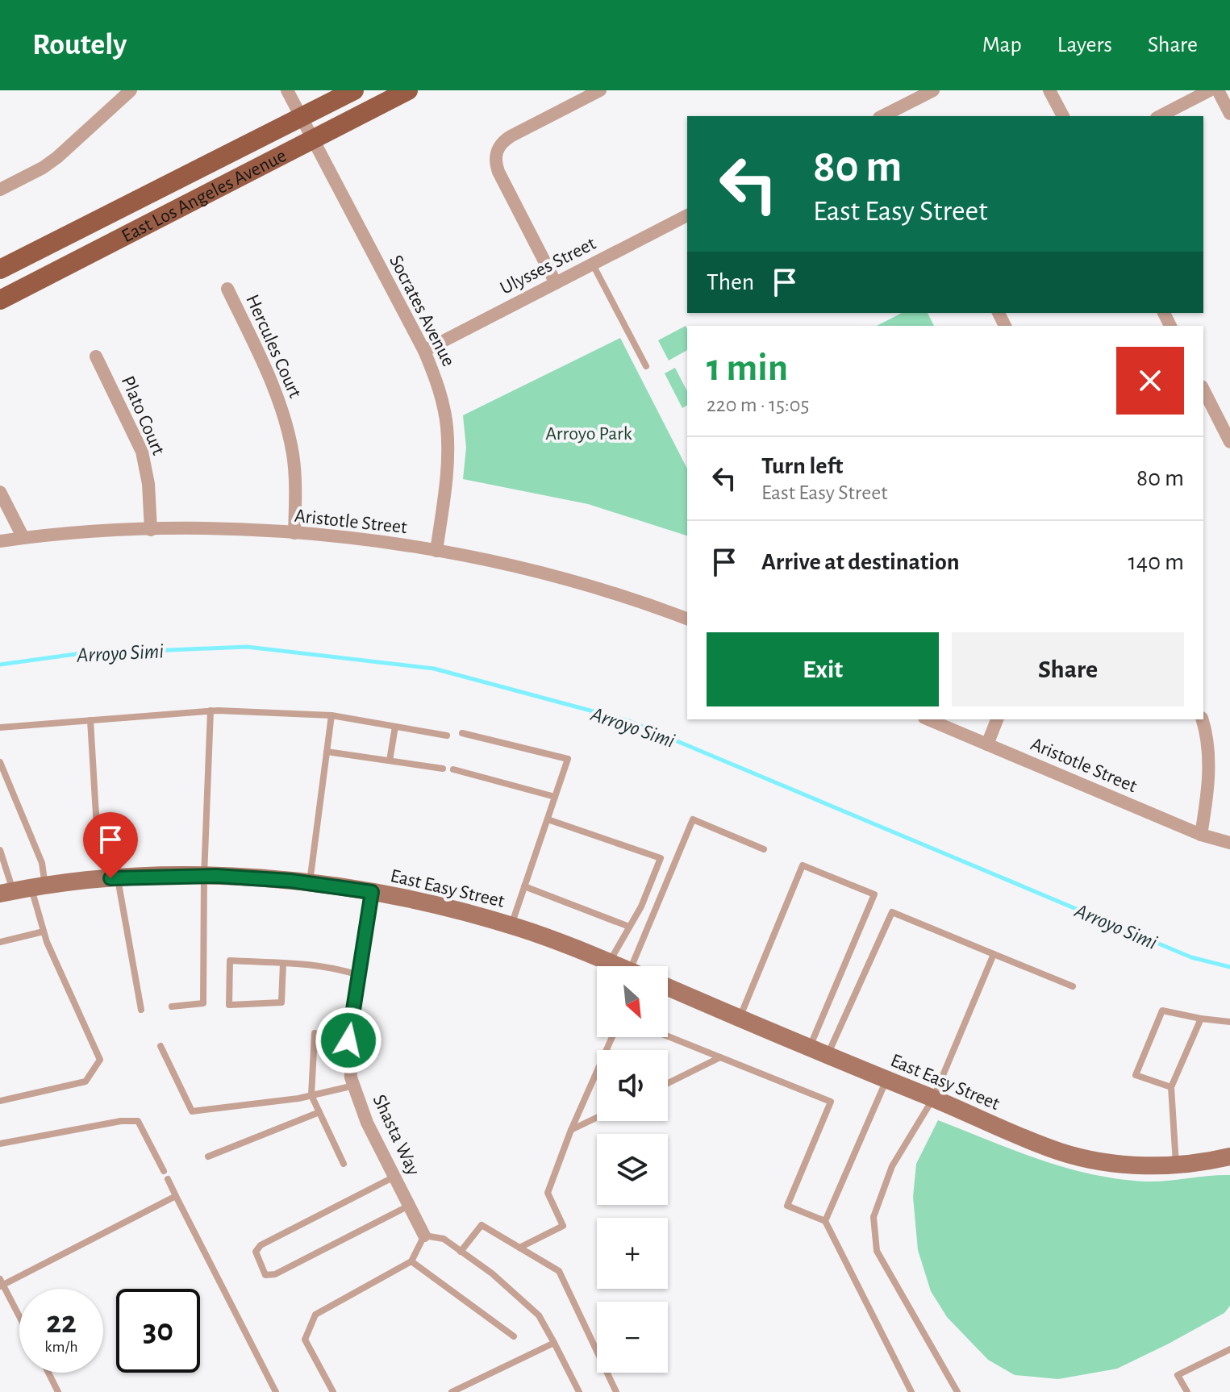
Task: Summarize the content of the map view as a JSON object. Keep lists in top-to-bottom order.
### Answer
{
  "streets": {
    "main road": ["East Los Angeles Avenue"],
    "street": [
      "Ulysses Street",
      "Socrates Avenue",
      "Hercules Court",
      "Plato Court",
      "Aristotle Street",
      "East Easy Street",
      "Shasta Way"
    ]
  },
  "crossings": [
    ["East Los Angeles Avenue", "Socrates Avenue"],
    ["Ulysses Street", "Socrates Avenue"],
    ["Socrates Avenue", "Aristotle Street"],
    ["Hercules Court", "Aristotle Street"],
    ["Plato Court", "Aristotle Street"],
    ["East Easy Street", "Shasta Way"]
  ],
  "water": ["Arroyo Simi"],
  "parks": ["Arroyo Park"],
  "north": "bottom right",
  "page": {
    "header": "Routely",
    "nav": ["Map", "Layers", "Share"],
    "turn": ["80 m", "East Easy Street"],
    "then": "Then",
    "heading": ["1 min", "220 m · 15:05"],
    "list": [
      {
        "name": "Turn left",
        "note": "East Easy Street",
        "value": "80 m"
      },
      {
        "name": "Arrive at destination",
        "value": "140 m"
      }
    ],
    "buttons": ["Exit", "Share"],
    "map_buttons": ["+", "−"],
    "speed": "22 km/h",
    "limit": "30"
  }
}
